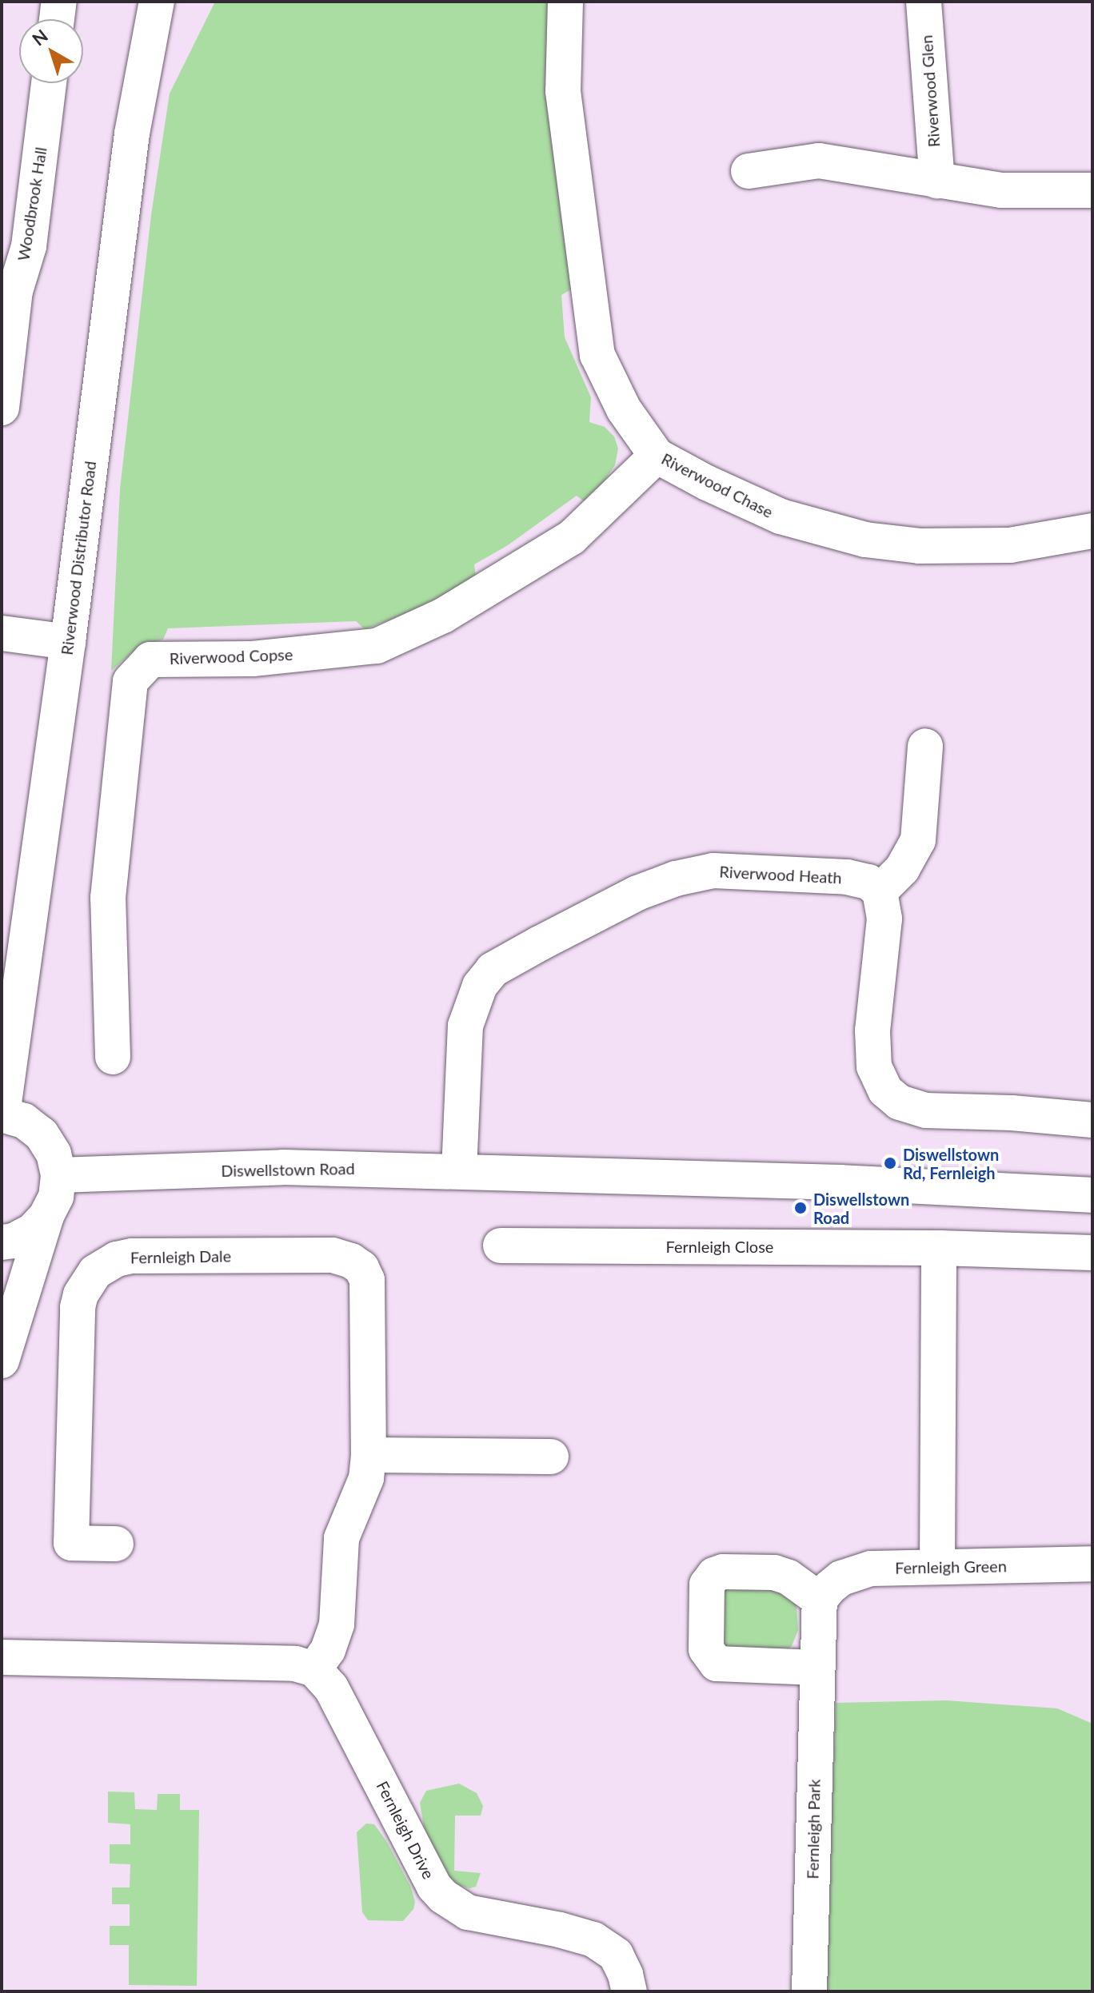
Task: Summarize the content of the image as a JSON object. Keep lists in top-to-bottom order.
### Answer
{
  "streets": {
    "street": [
      "Riverwood Glen",
      "Woodbrook Hall",
      "Riverwood Chase",
      "Riverwood Distributor Road",
      "Riverwood Copse",
      "Riverwood Heath",
      "Diswellstown Road",
      "Fernleigh Close",
      "Fernleigh Dale",
      "Fernleigh Green",
      "Fernleigh Park",
      "Fernleigh Drive"
    ]
  },
  "crossings": [
    ["Riverwood Chase", "Riverwood Copse"],
    ["Riverwood Heath", "Diswellstown Road"],
    ["Fernleigh Dale", "Fernleigh Drive"],
    ["Fernleigh Green", "Fernleigh Park"]
  ],
  "places": ["Diswellstown Rd, Fernleigh", "Diswellstown Road"],
  "north": "top left"
}
